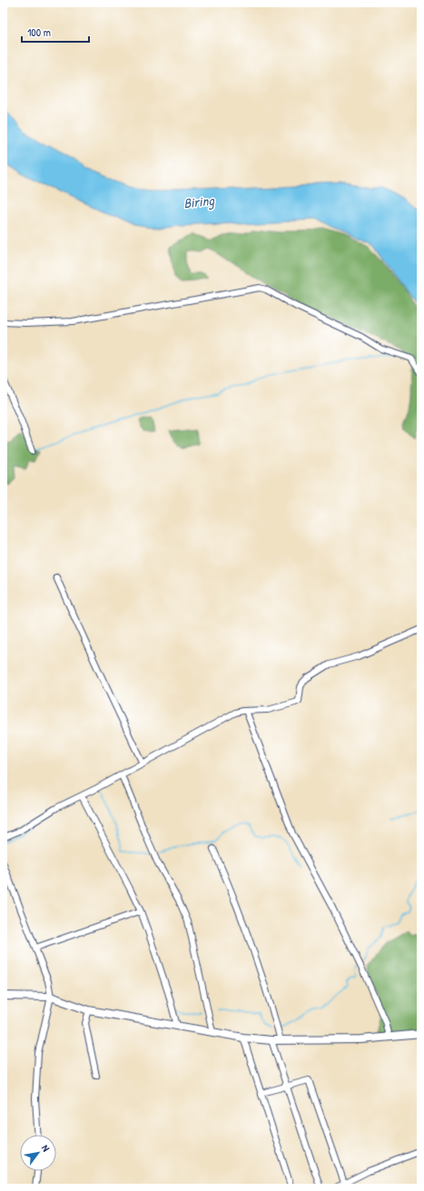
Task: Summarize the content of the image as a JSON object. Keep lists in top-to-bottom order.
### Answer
{
  "water": ["Biring"],
  "scale_bar": "100 m",
  "north": "top right"
}
